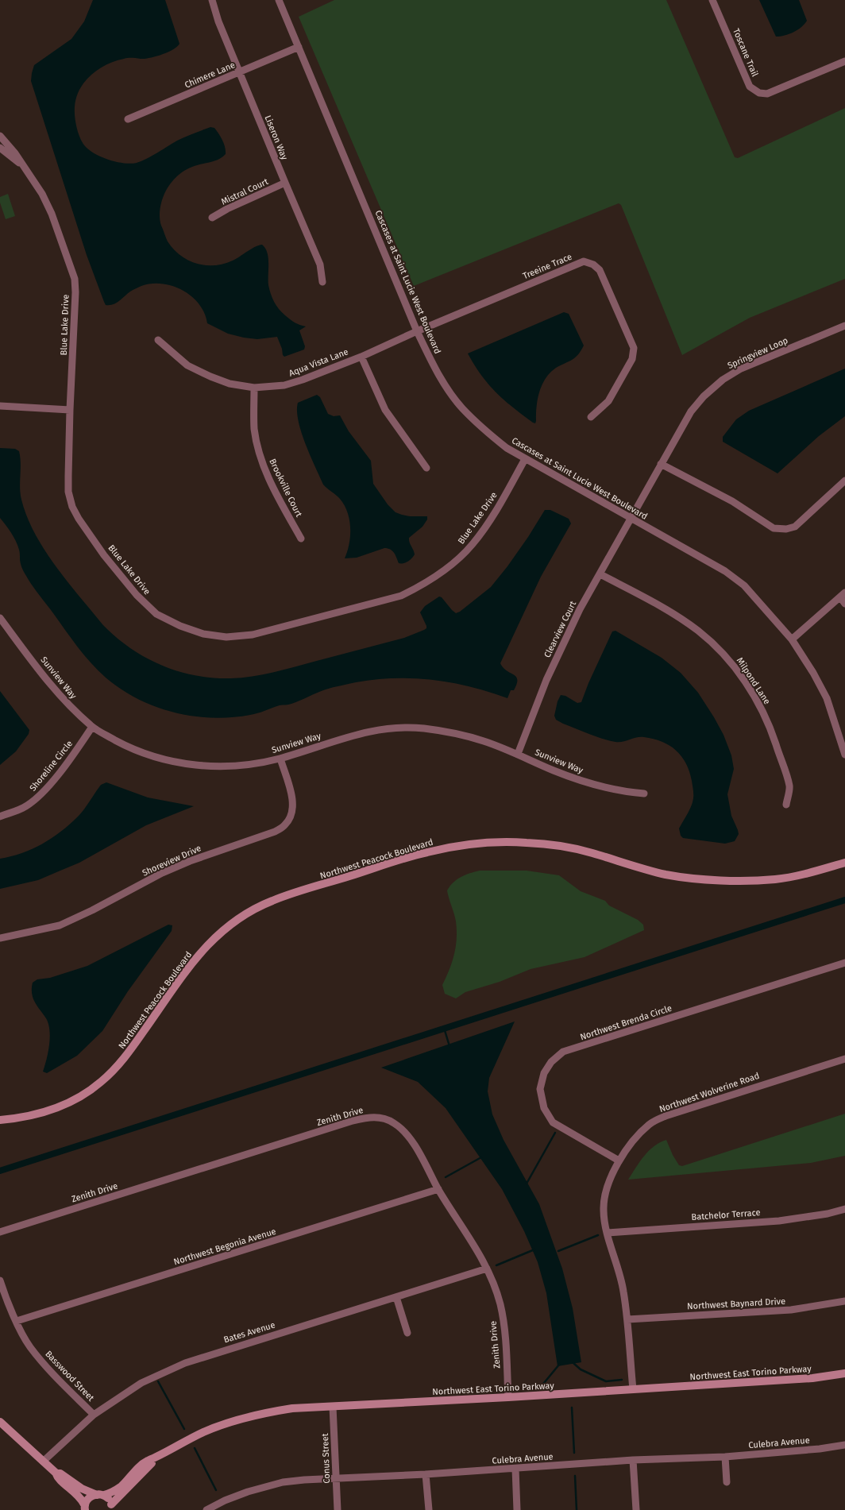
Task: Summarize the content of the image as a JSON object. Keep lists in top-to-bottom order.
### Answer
{
  "streets": {
    "street": [
      "Toscane Trail",
      "Chimere Lane",
      "Liseron Way",
      "Mistral Court",
      "Treeine Trace",
      "Cascases at Saint Lucie West Boulevard",
      "Blue Lake Drive",
      "Springview Loop",
      "Aqua Vista Lane",
      "Brookville Court",
      "Clearview Court",
      "Sunview Way",
      "Milpond Lane",
      "Shoreline Circle",
      "Northwest Peacock Boulevard",
      "Shoreview Drive",
      "Northwest Brenda Circle",
      "Northwest Wolverine Road",
      "Zenith Drive",
      "Batchelor Terrace",
      "Northwest Begonia Avenue",
      "Northwest Baynard Drive",
      "Bates Avenue",
      "Northwest East Torino Parkway",
      "Basswood Street",
      "Culebra Avenue",
      "Conus Street"
    ]
  },
  "crossings": [
    ["Chimere Lane", "Liseron Way"],
    ["Chimere Lane", "Cascases at Saint Lucie West Boulevard"],
    ["Liseron Way", "Mistral Court"],
    ["Treeine Trace", "Cascases at Saint Lucie West Boulevard"],
    ["Treeine Trace", "Aqua Vista Lane"],
    ["Cascases at Saint Lucie West Boulevard", "Blue Lake Drive"],
    ["Cascases at Saint Lucie West Boulevard", "Springview Loop"],
    ["Cascases at Saint Lucie West Boulevard", "Aqua Vista Lane"],
    ["Cascases at Saint Lucie West Boulevard", "Clearview Court"],
    ["Springview Loop", "Clearview Court"],
    ["Aqua Vista Lane", "Brookville Court"],
    ["Clearview Court", "Sunview Way"],
    ["Clearview Court", "Milpond Lane"],
    ["Sunview Way", "Shoreline Circle"],
    ["Sunview Way", "Shoreview Drive"],
    ["Northwest Brenda Circle", "Northwest Wolverine Road"],
    ["Northwest Wolverine Road", "Batchelor Terrace"],
    ["Northwest Wolverine Road", "Northwest Baynard Drive"],
    ["Northwest Wolverine Road", "Northwest East Torino Parkway"],
    ["Zenith Drive", "Northwest Begonia Avenue"],
    ["Zenith Drive", "Bates Avenue"],
    ["Zenith Drive", "Northwest East Torino Parkway"],
    ["Northwest Begonia Avenue", "Basswood Street"],
    ["Bates Avenue", "Basswood Street"],
    ["Northwest East Torino Parkway", "Conus Street"],
    ["Culebra Avenue", "Conus Street"]
  ]
}
